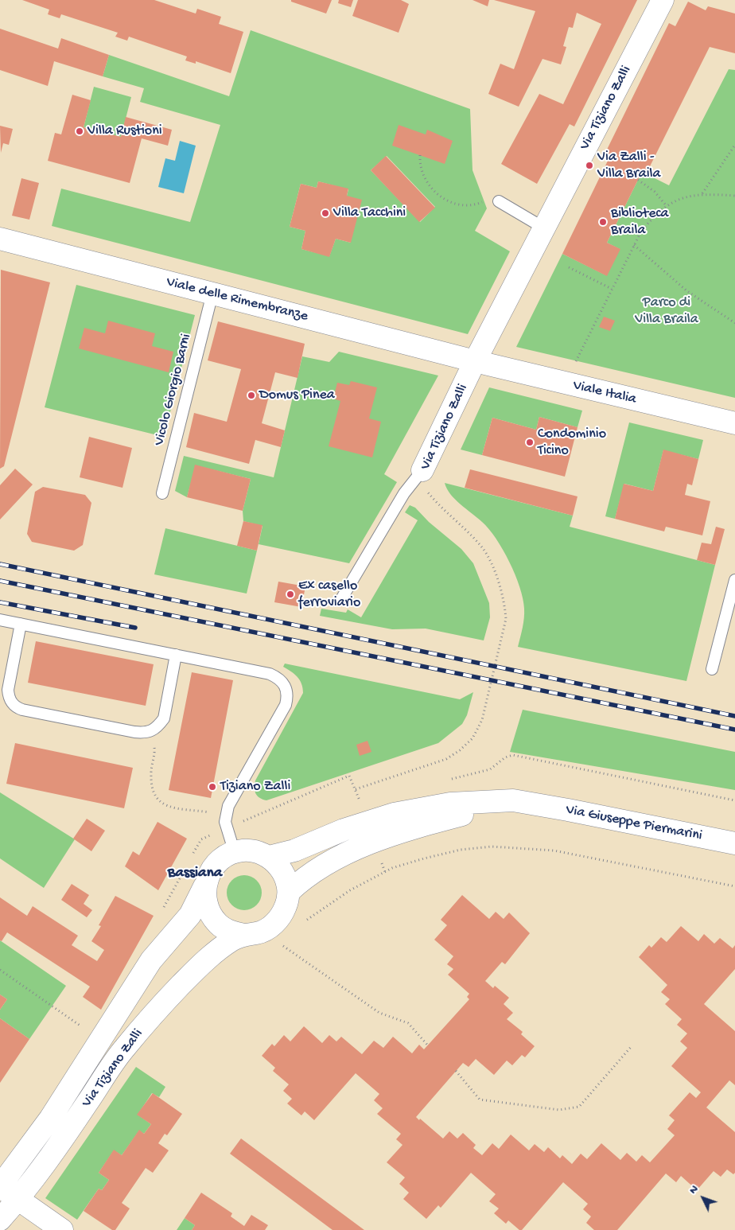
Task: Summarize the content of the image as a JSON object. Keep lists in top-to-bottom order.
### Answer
{
  "streets": {
    "street": [
      "Via Tiziano Zalli",
      "Viale delle Rimembranze",
      "Viale Italia",
      "Via Giuseppe Piermarini"
    ],
    "lane": ["Vicolo Giorgio Barni"]
  },
  "crossings": [
    ["Via Tiziano Zalli", "Viale delle Rimembranze"],
    ["Via Tiziano Zalli", "Viale Italia"],
    ["Via Tiziano Zalli", "Via Giuseppe Piermarini"],
    ["Viale delle Rimembranze", "Vicolo Giorgio Barni"],
    ["Viale delle Rimembranze", "Viale Italia"]
  ],
  "districts": ["Bassiana"],
  "parks": ["Parco di Villa Braila"],
  "places": [
    "Villa Rustioni",
    "Via Zalli - Villa Braila",
    "Villa Tacchini",
    "Biblioteca Braila",
    "Domus Pinea",
    "Condominio Ticino",
    "Ex casello ferroviario",
    "Tiziano Zalli"
  ],
  "north": "top left"
}
